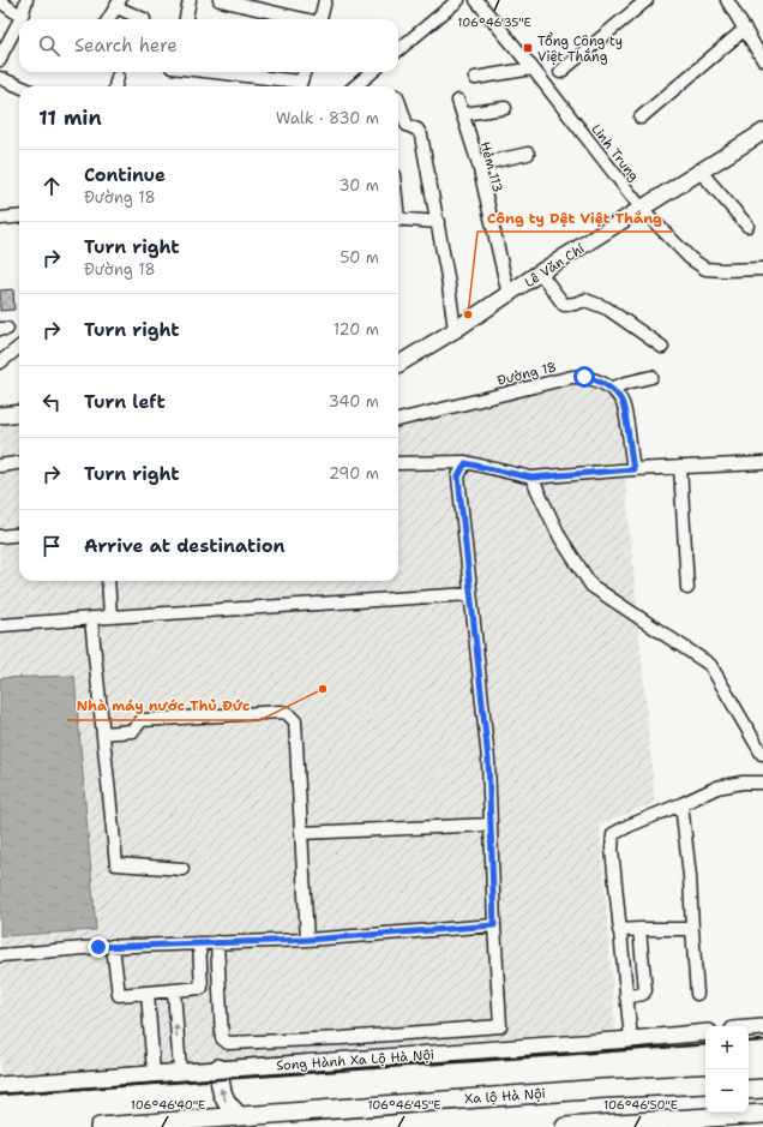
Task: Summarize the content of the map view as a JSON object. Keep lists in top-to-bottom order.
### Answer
{
  "streets": {
    "highway": ["Xa lộ Hà Nội"],
    "main road": ["Lê Văn Chí", "Song Hành Xa Lộ Hà Nội"],
    "street": ["Linh Trung", "Hẻm 113", "Đường 18"]
  },
  "crossings": [
    ["Linh Trung", "Lê Văn Chí"],
    ["Hẻm 113", "Lê Văn Chí"]
  ],
  "places": {
    "transit": ["Tổng Công ty Việt Thắng"],
    "other": ["Công ty Dệt Việt Thắng", "Nhà máy nước Thủ Đức"]
  },
  "page": {
    "search": "Search here",
    "heading": ["11 min", "Walk · 830 m"],
    "list": [
      ["Continue", "Đường 18", "30 m"],
      ["Turn right", "Đường 18", "50 m"],
      ["Turn right", "120 m"],
      ["Turn left", "340 m"],
      ["Turn right", "290 m"],
      "Arrive at destination"
    ],
    "map_buttons": ["+", "−"]
  },
  "coordinates": [
    "106°46'35\"E",
    "106°46'40\"E",
    "106°46'45\"E",
    "106°46'50\"E"
  ]
}
